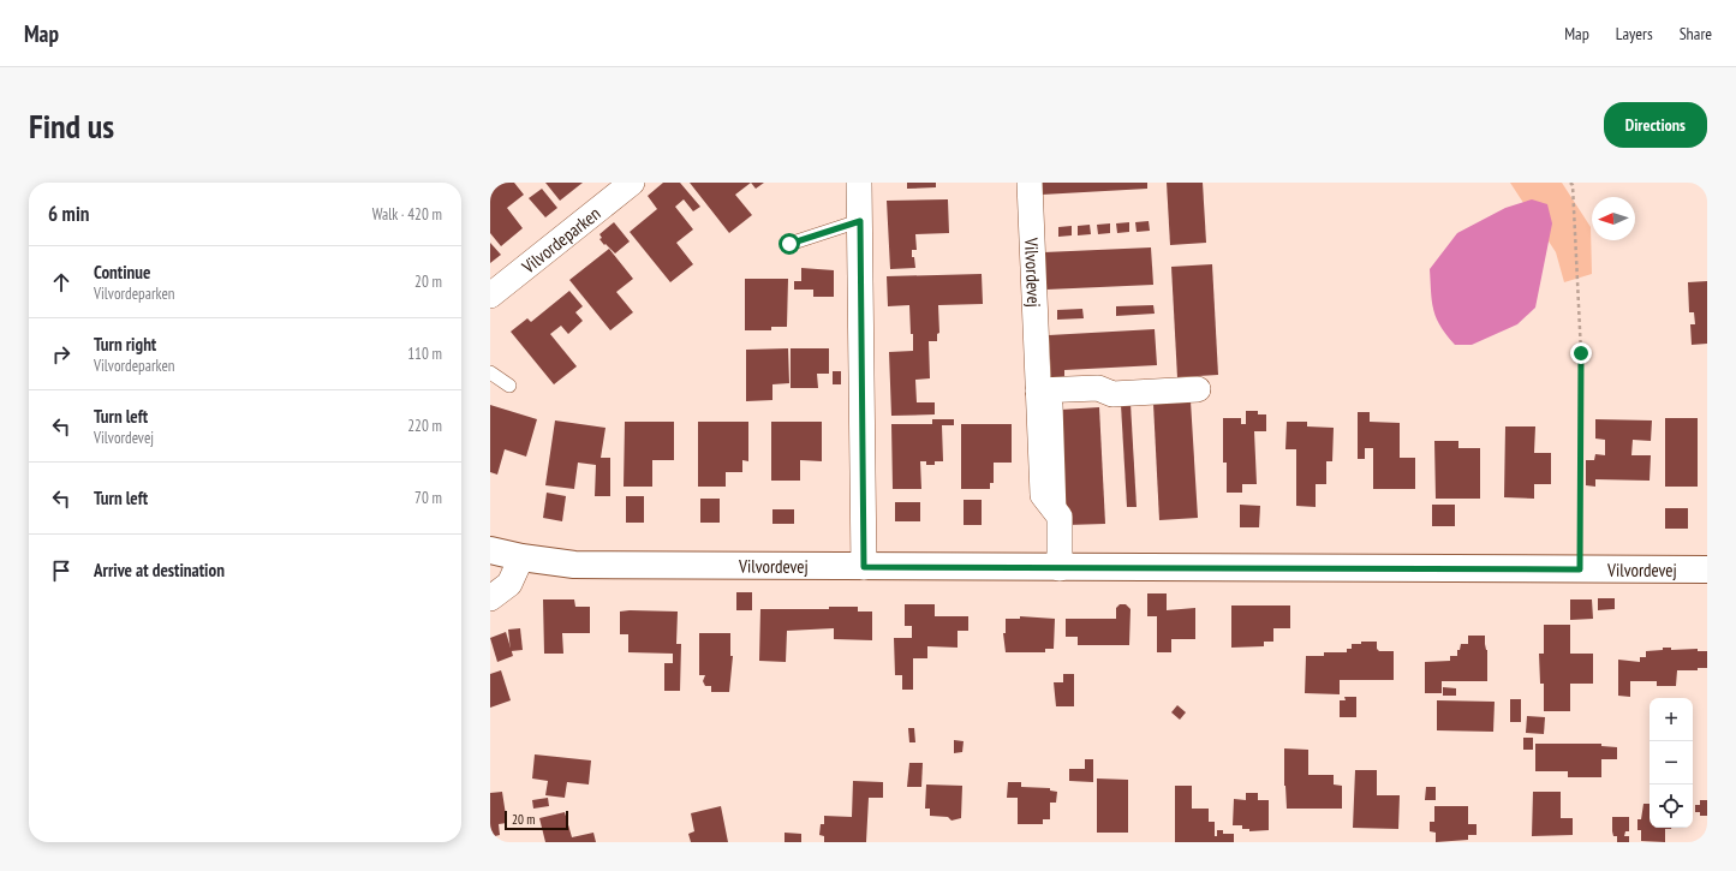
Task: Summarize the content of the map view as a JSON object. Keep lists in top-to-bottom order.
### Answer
{
  "streets": {
    "street": ["Vilvordeparken", "Vilvordevej"]
  },
  "scale_bar": "20 m",
  "north": "left",
  "page": {
    "header": "Map",
    "nav": ["Map", "Layers", "Share"],
    "buttons": "Directions",
    "title": "Find us",
    "heading": ["6 min", "Walk · 420 m"],
    "list": [
      ["Continue", "Vilvordeparken", "20 m"],
      ["Turn right", "Vilvordeparken", "110 m"],
      ["Turn left", "Vilvordevej", "220 m"],
      ["Turn left", "70 m"],
      "Arrive at destination"
    ],
    "map_buttons": ["+", "−"],
    "scale": "20 m"
  }
}
